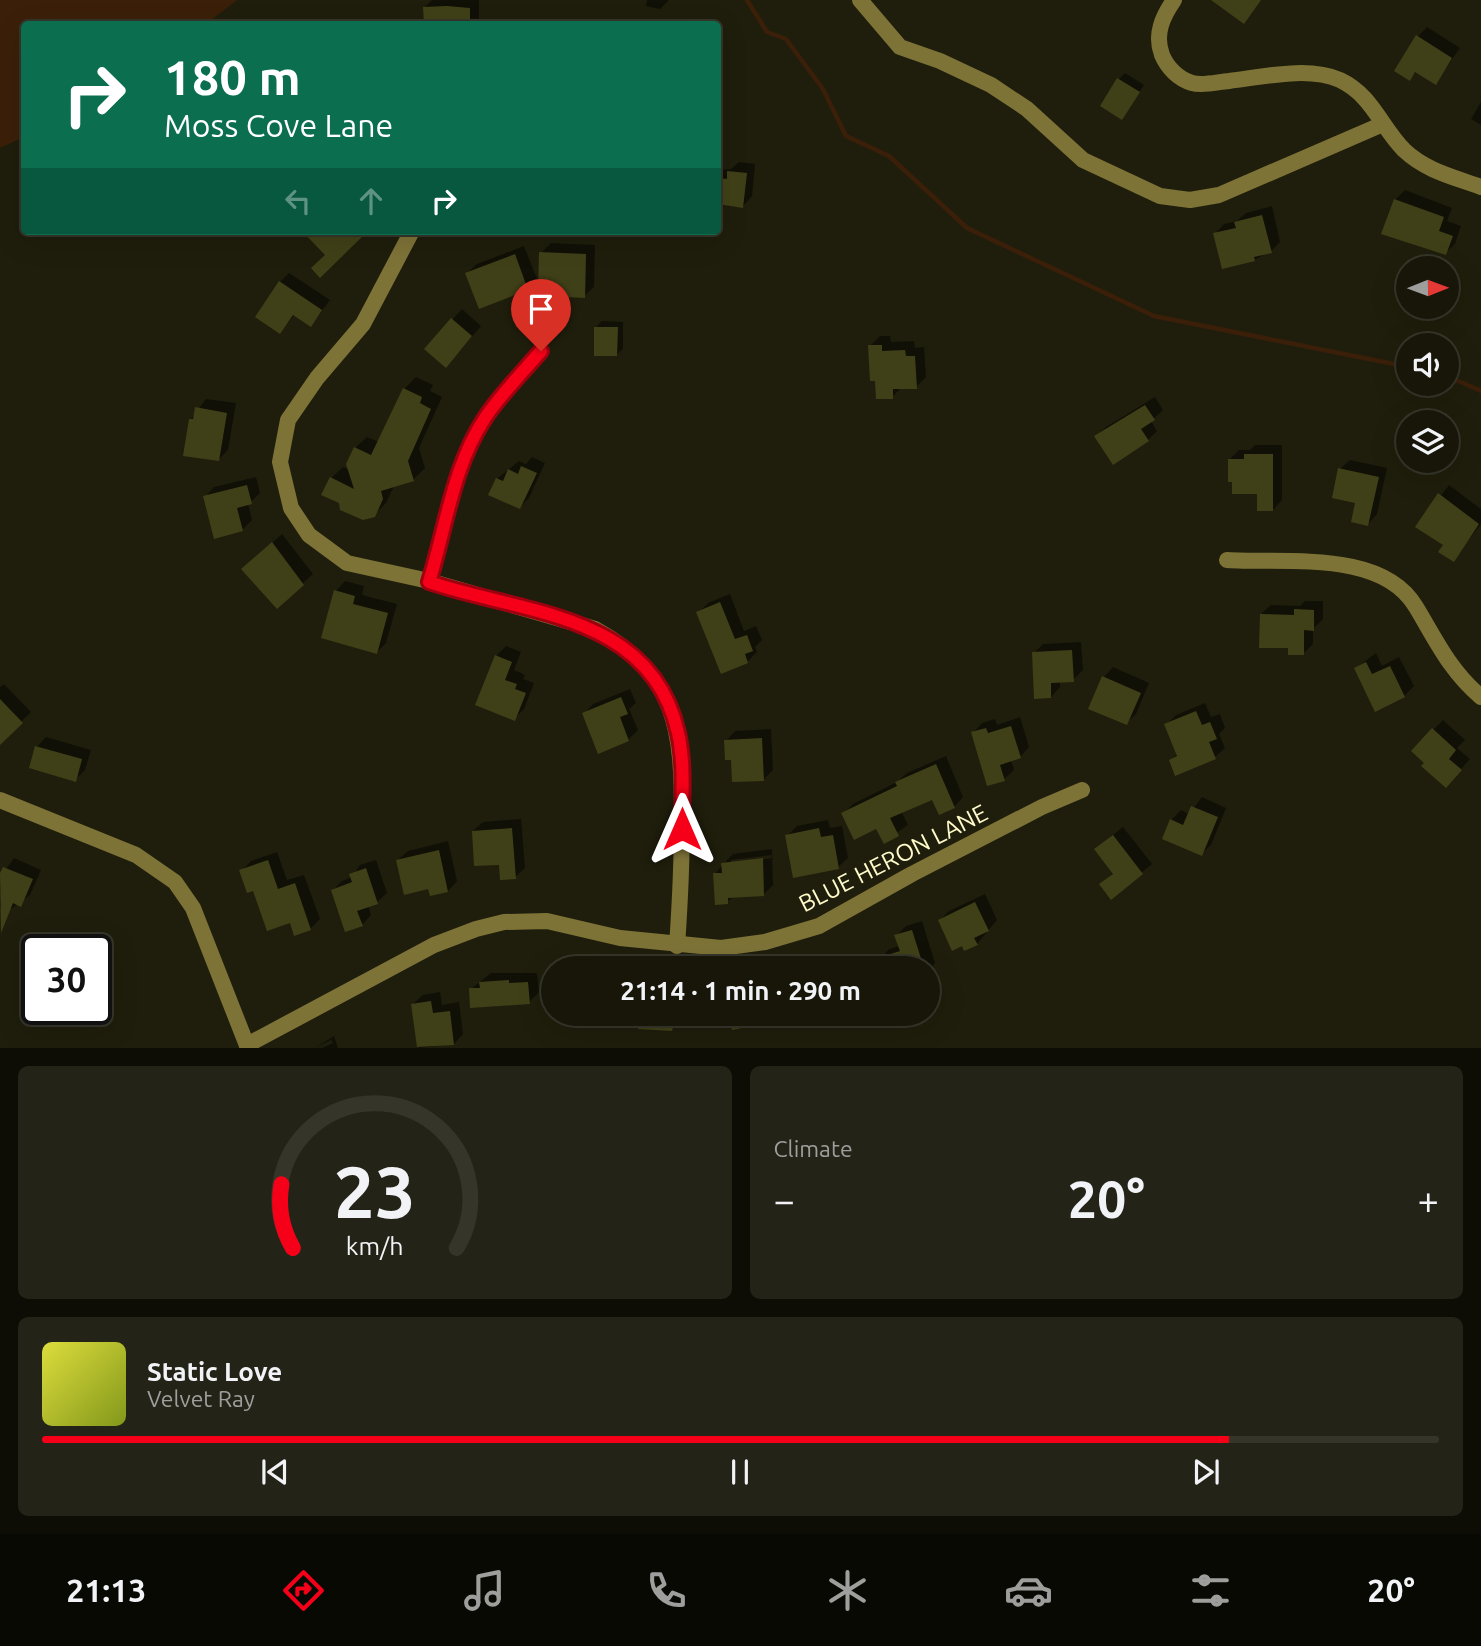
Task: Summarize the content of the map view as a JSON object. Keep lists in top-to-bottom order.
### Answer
{
  "streets": {
    "street": ["BLUE HERON LANE"]
  },
  "north": "right",
  "page": {
    "turn": ["180 m", "Moss Cove Lane"],
    "limit": "30",
    "trip": "21:14 · 1 min · 290 m",
    "tile": "Climate",
    "heat": ["−", "20°", "+"],
    "song": ["Static Love", "Velvet Ray"],
    "tabs": ["21:13", "20°"],
    "gauge": ["23", "km/h"]
  }
}
